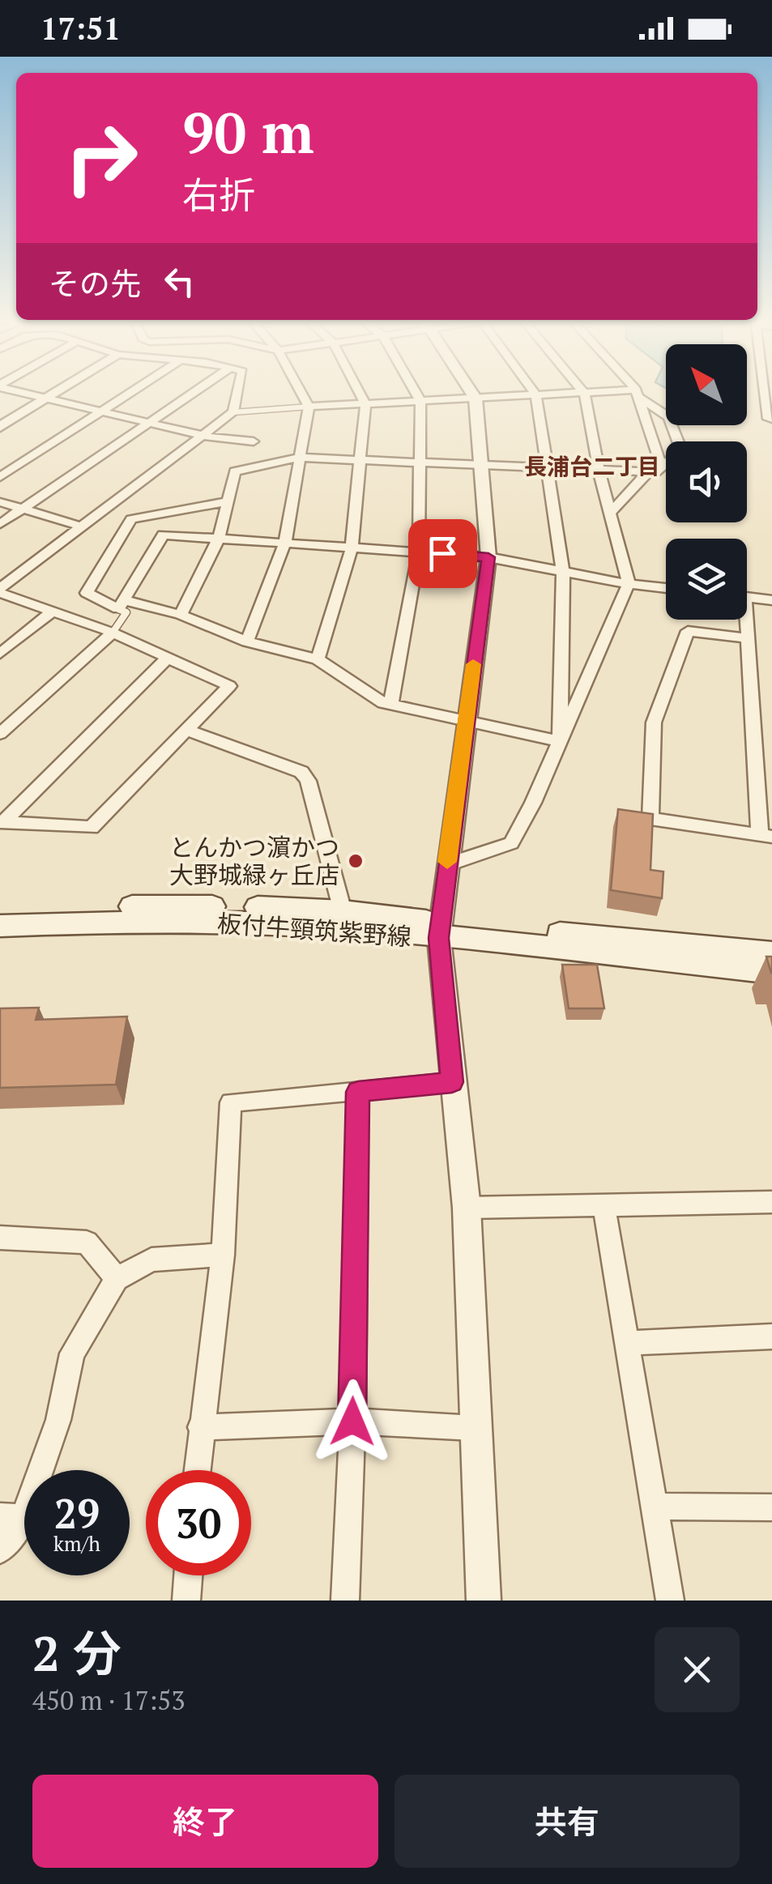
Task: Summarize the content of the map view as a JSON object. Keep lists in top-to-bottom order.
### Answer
{
  "streets": {
    "main road": ["板付牛頸筑紫野線"]
  },
  "districts": ["長浦台二丁目"],
  "places": ["とんかつ濵かつ 大野城緑ヶ丘店"],
  "north": "top left",
  "page": {
    "status": "17:51",
    "turn": ["90 m", "右折"],
    "then": "その先",
    "speed": "29 km/h",
    "limit": "30",
    "heading": ["2 分", "450 m · 17:53"],
    "buttons": ["終了", "共有"]
  }
}
